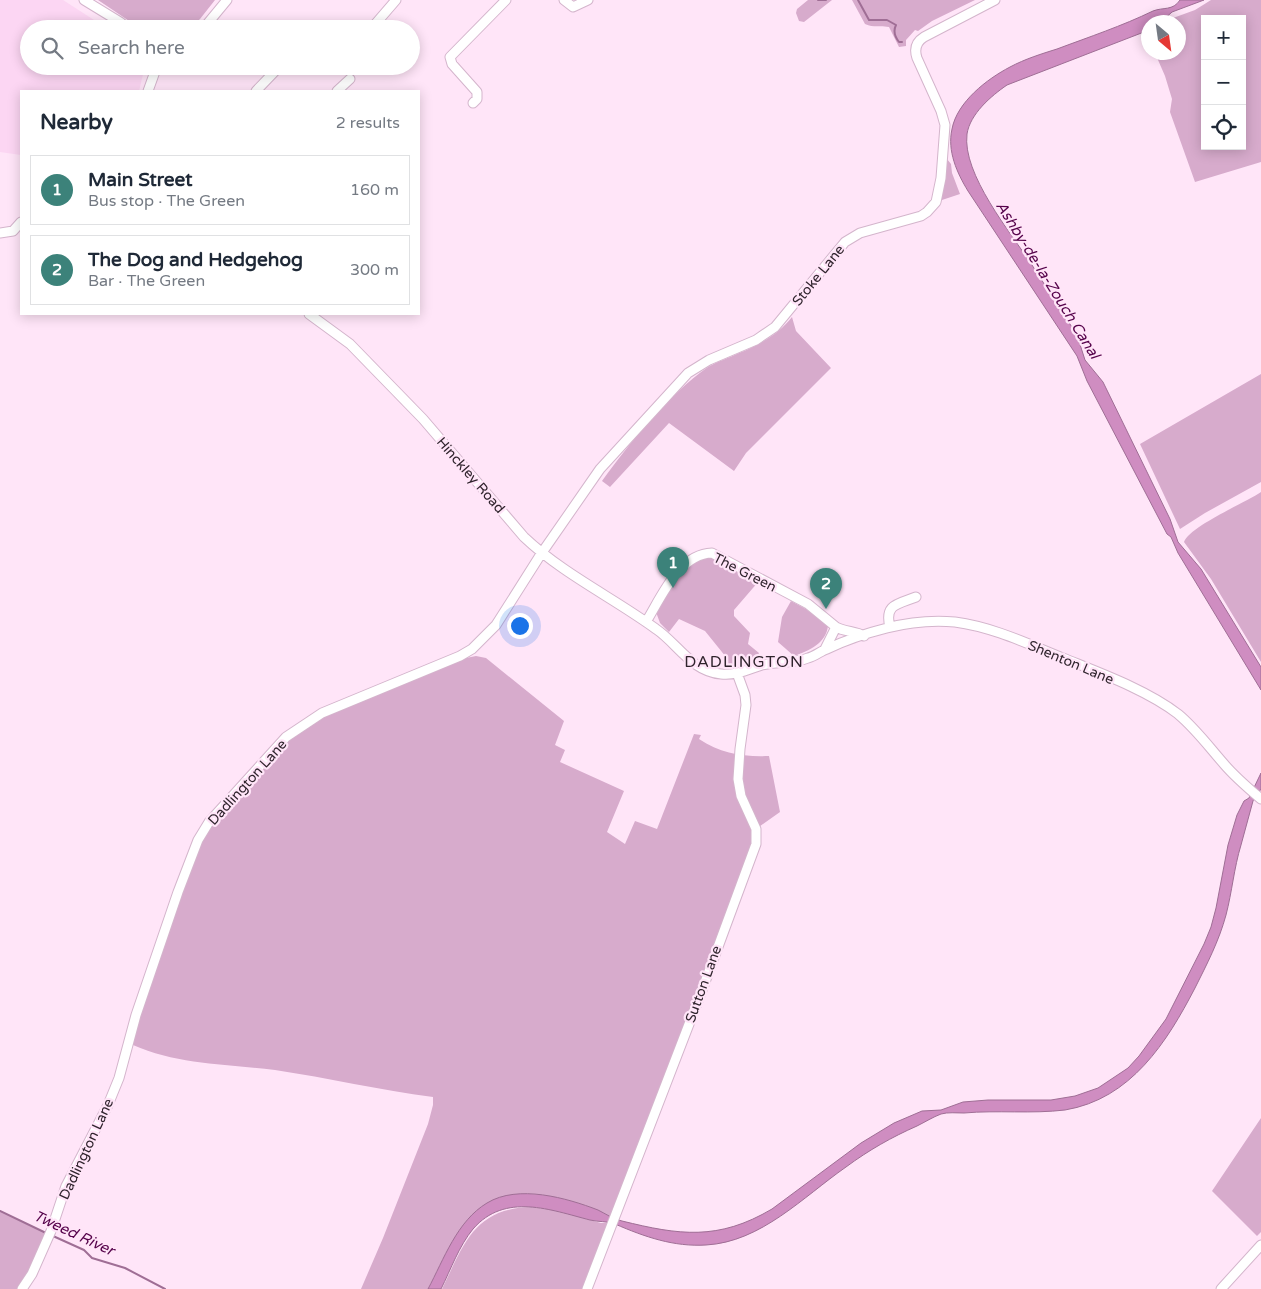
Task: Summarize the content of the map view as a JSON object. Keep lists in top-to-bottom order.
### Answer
{
  "streets": {
    "street": [
      "Stoke Lane",
      "Hinckley Road",
      "The Green",
      "Shenton Lane",
      "Dadlington Lane",
      "Sutton Lane"
    ]
  },
  "crossings": [
    ["Stoke Lane", "Hinckley Road"],
    ["Stoke Lane", "Dadlington Lane"],
    ["Hinckley Road", "The Green"],
    ["Hinckley Road", "Shenton Lane"],
    ["Hinckley Road", "Dadlington Lane"],
    ["Hinckley Road", "Sutton Lane"],
    ["The Green", "Shenton Lane"],
    ["Shenton Lane", "Sutton Lane"]
  ],
  "districts": ["DADLINGTON"],
  "water": ["Ashby-de-la-Zouch Canal", "Tweed River"],
  "north": "bottom right",
  "page": {
    "map_buttons": ["+", "−"],
    "search": "Search here",
    "heading": ["Nearby", "2 results"],
    "list": [
      {
        "mark": "1",
        "name": "Main Street",
        "note": "Bus stop · The Green",
        "value": "160 m"
      },
      {
        "mark": "2",
        "name": "The Dog and Hedgehog",
        "note": "Bar · The Green",
        "value": "300 m"
      }
    ],
    "pins": ["1", "2"]
  }
}
